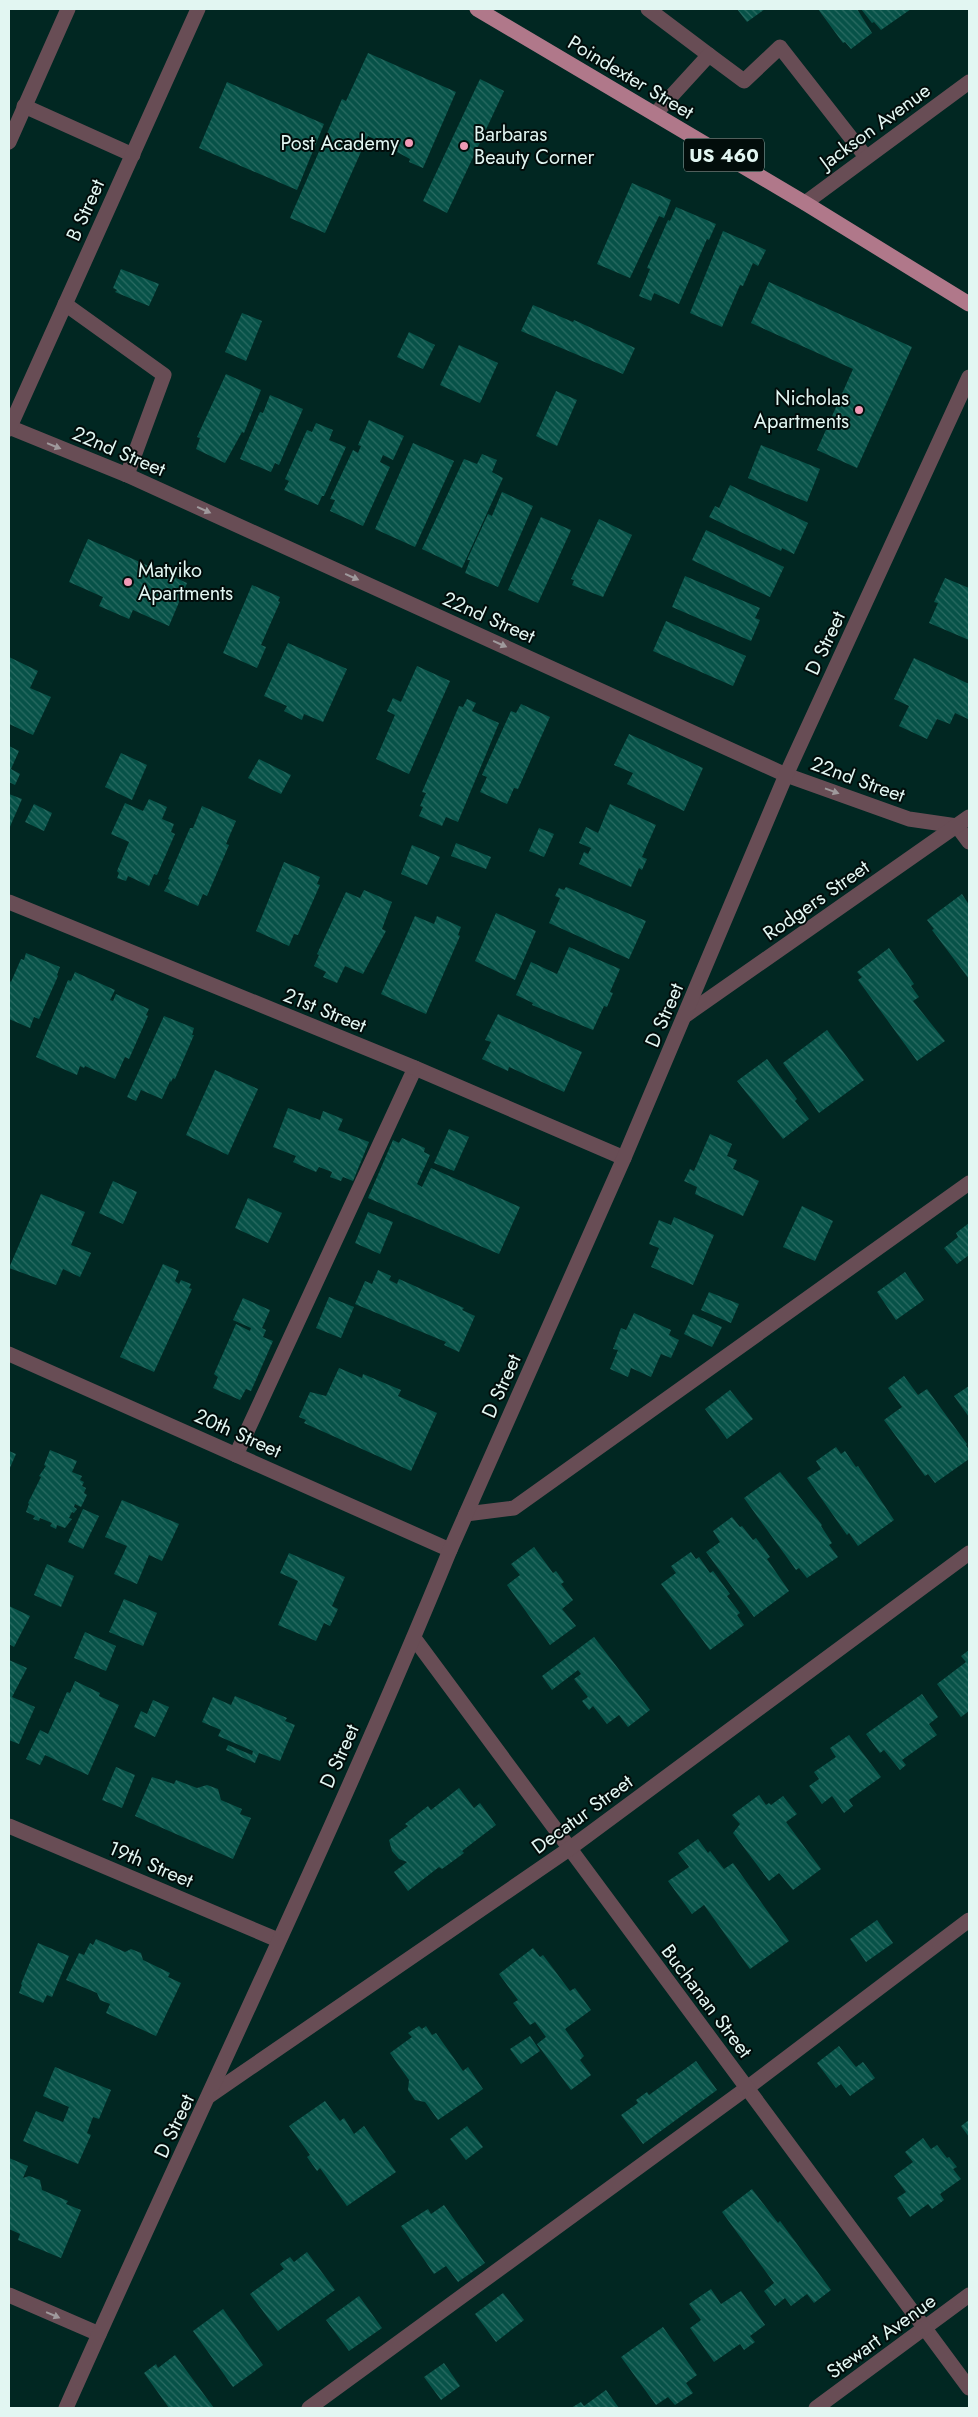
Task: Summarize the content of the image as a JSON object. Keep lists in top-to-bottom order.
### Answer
{
  "streets": {
    "main road": ["Poindexter Street", "US 460"],
    "street": [
      "Jackson Avenue",
      "B Street",
      "22nd Street",
      "D Street",
      "Rodgers Street",
      "21st Street",
      "20th Street",
      "Decatur Street",
      "19th Street",
      "Buchanan Street",
      "Stewart Avenue"
    ]
  },
  "crossings": [
    ["Poindexter Street", "Jackson Avenue"],
    ["B Street", "22nd Street"],
    ["22nd Street", "D Street"],
    ["22nd Street", "Rodgers Street"],
    ["D Street", "Rodgers Street"],
    ["D Street", "21st Street"],
    ["D Street", "20th Street"],
    ["D Street", "Decatur Street"],
    ["D Street", "19th Street"],
    ["D Street", "Buchanan Street"],
    ["Decatur Street", "Buchanan Street"],
    ["Buchanan Street", "Stewart Avenue"]
  ],
  "one_way": ["22nd Street"],
  "places": [
    "Post Academy",
    "Barbaras Beauty Corner",
    "Nicholas Apartments",
    "Matyiko Apartments"
  ]
}
